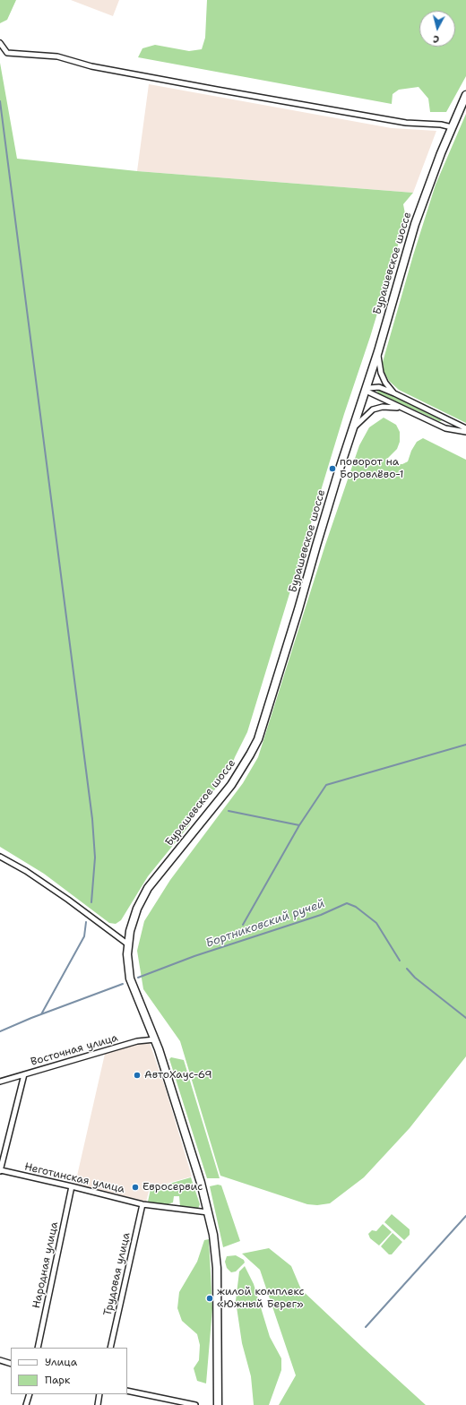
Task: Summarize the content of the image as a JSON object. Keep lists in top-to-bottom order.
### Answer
{
  "streets": {
    "main road": ["Бурашевское шоссе"],
    "street": [
      "Восточная улица",
      "Неготинская улица",
      "Народная улица",
      "Трудовая улица"
    ]
  },
  "crossings": [
    ["Бурашевское шоссе", "Восточная улица"],
    ["Бурашевское шоссе", "Неготинская улица"],
    ["Неготинская улица", "Народная улица"],
    ["Неготинская улица", "Трудовая улица"]
  ],
  "water": ["Бортниковский ручей"],
  "places": [
    "поворот на Боровлёво-1",
    "АвтоХаус-69",
    "Евросервис",
    "жилой комплекс «Южный Берег»"
  ],
  "legend": ["Улица", "Парк"],
  "north": "bottom"
}
